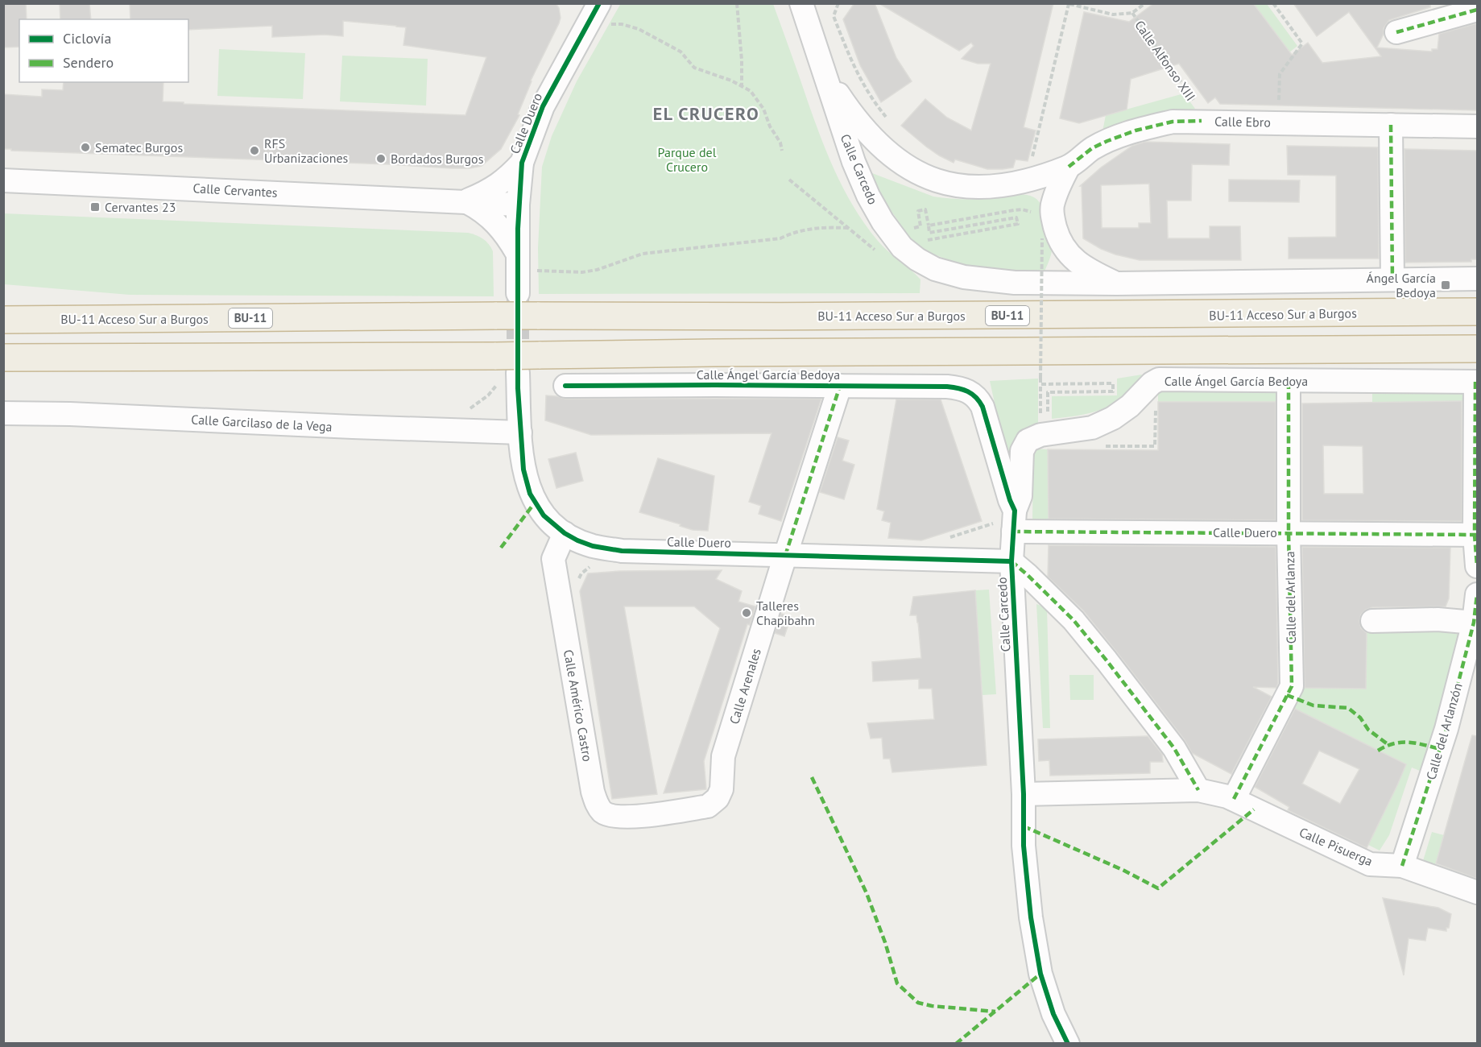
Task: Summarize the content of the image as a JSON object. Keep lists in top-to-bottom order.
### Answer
{
  "streets": {
    "highway": ["BU-11 Acceso Sur a Burgos", "BU-11"],
    "street": [
      "Calle Ebro",
      "Calle Duero",
      "Calle Carcedo",
      "Calle Cervantes",
      "Calle Ángel García Bedoya",
      "Calle Garcilaso de la Vega",
      "Calle del Arlanza",
      "Calle Arenales",
      "Calle Américo Castro",
      "Calle del Arlanzón",
      "Calle Pisuerga"
    ],
    "path": ["Calle Alfonso XIII"]
  },
  "crossings": [
    ["Calle Ebro", "Calle Carcedo"],
    ["Calle Duero", "Calle Carcedo"],
    ["Calle Duero", "Calle Cervantes"],
    ["Calle Duero", "Calle Ángel García Bedoya"],
    ["Calle Duero", "Calle Garcilaso de la Vega"],
    ["Calle Duero", "Calle del Arlanza"],
    ["Calle Duero", "Calle Arenales"],
    ["Calle Duero", "Calle Américo Castro"],
    ["Calle Carcedo", "Calle Ángel García Bedoya"],
    ["Calle Carcedo", "Calle Pisuerga"],
    ["Calle Ángel García Bedoya", "Calle del Arlanza"],
    ["Calle Ángel García Bedoya", "Calle Arenales"],
    ["Calle del Arlanza", "Calle Pisuerga"],
    ["Calle Arenales", "Calle Américo Castro"],
    ["Calle del Arlanzón", "Calle Pisuerga"]
  ],
  "districts": ["EL CRUCERO"],
  "parks": ["Parque del Crucero"],
  "places": {
    "other": [
      "Sematec Burgos",
      "RFS Urbanizaciones",
      "Bordados Burgos",
      "Talleres Chapibahn"
    ],
    "transit": ["Cervantes 23", "Ángel García Bedoya"]
  },
  "legend": ["Ciclovía", "Sendero"]
}
